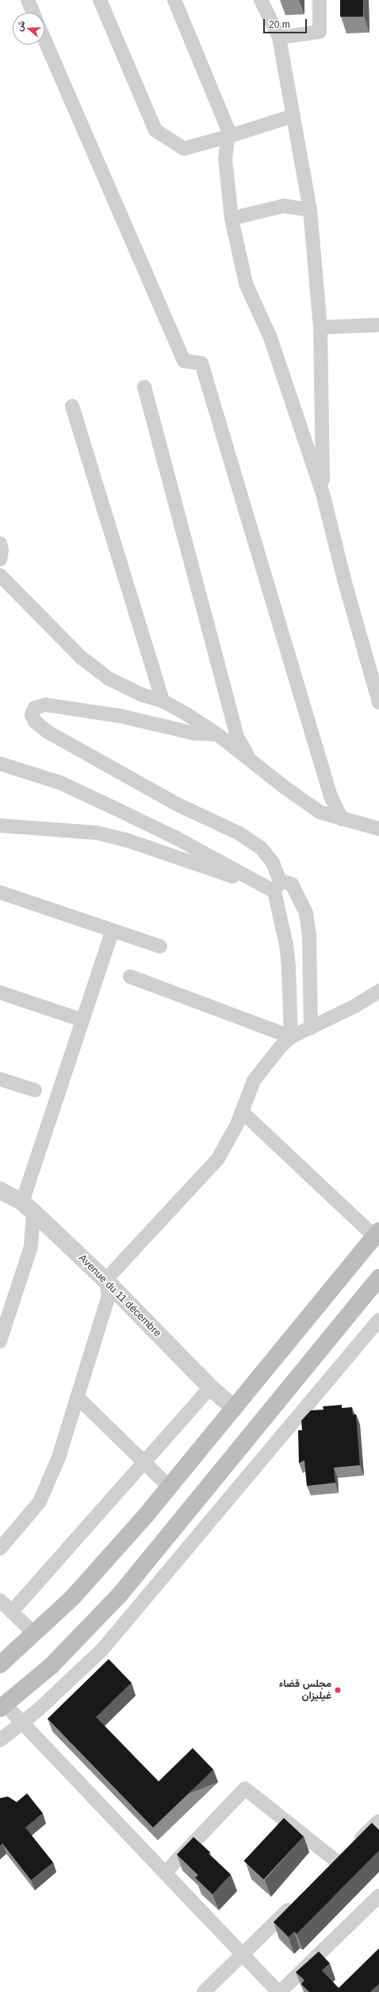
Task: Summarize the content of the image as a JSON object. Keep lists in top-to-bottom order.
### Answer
{
  "streets": {
    "street": ["Avenue du 11 décembre"]
  },
  "places": ["مجلس قضاء غيليزان"],
  "scale_bar": "20 m",
  "north": "left"
}
